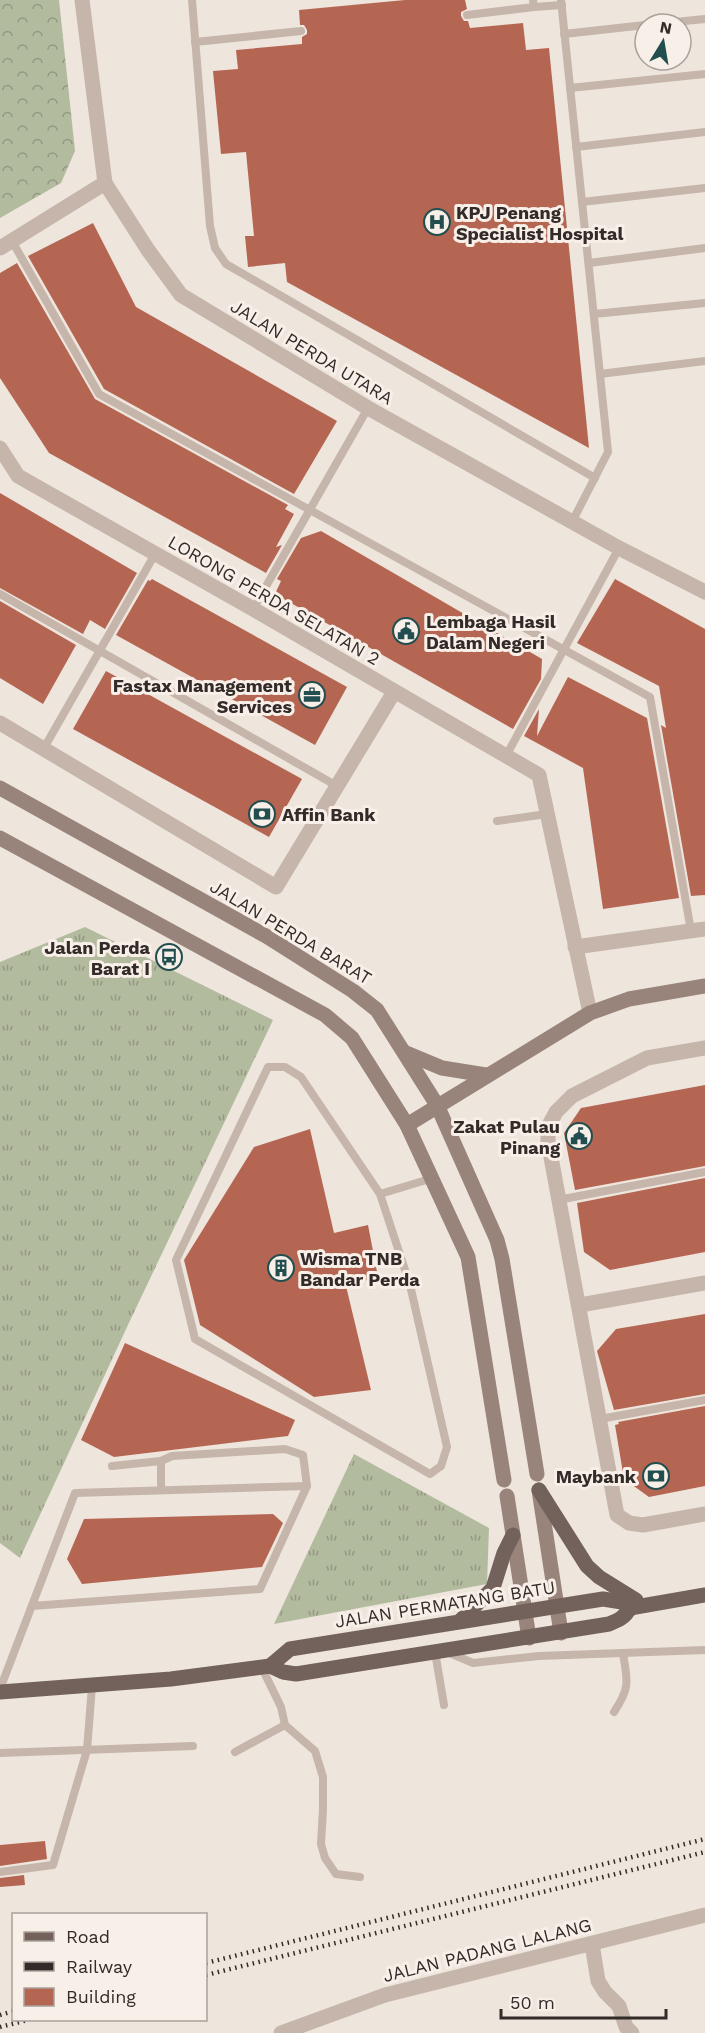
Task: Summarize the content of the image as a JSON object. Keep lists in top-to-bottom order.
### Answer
{
  "streets": {
    "main road": ["JALAN PERMATANG BATU"],
    "street": [
      "JALAN PERDA UTARA",
      "LORONG PERDA SELATAN 2",
      "JALAN PERDA BARAT",
      "JALAN PADANG LALANG"
    ]
  },
  "crossings": [
    ["JALAN PERDA BARAT", "JALAN PERMATANG BATU"]
  ],
  "places": {
    "hospital": ["KPJ Penang Specialist Hospital"],
    "public building": ["Lembaga Hasil Dalam Negeri", "Zakat Pulau Pinang"],
    "office": ["Fastax Management Services"],
    "bank": ["Affin Bank", "Maybank"],
    "bus stop": ["Jalan Perda Barat I"],
    "building": ["Wisma TNB Bandar Perda"]
  },
  "legend": ["Road", "Railway", "Building"],
  "scale_bar": "50 m",
  "north": "top"
}
